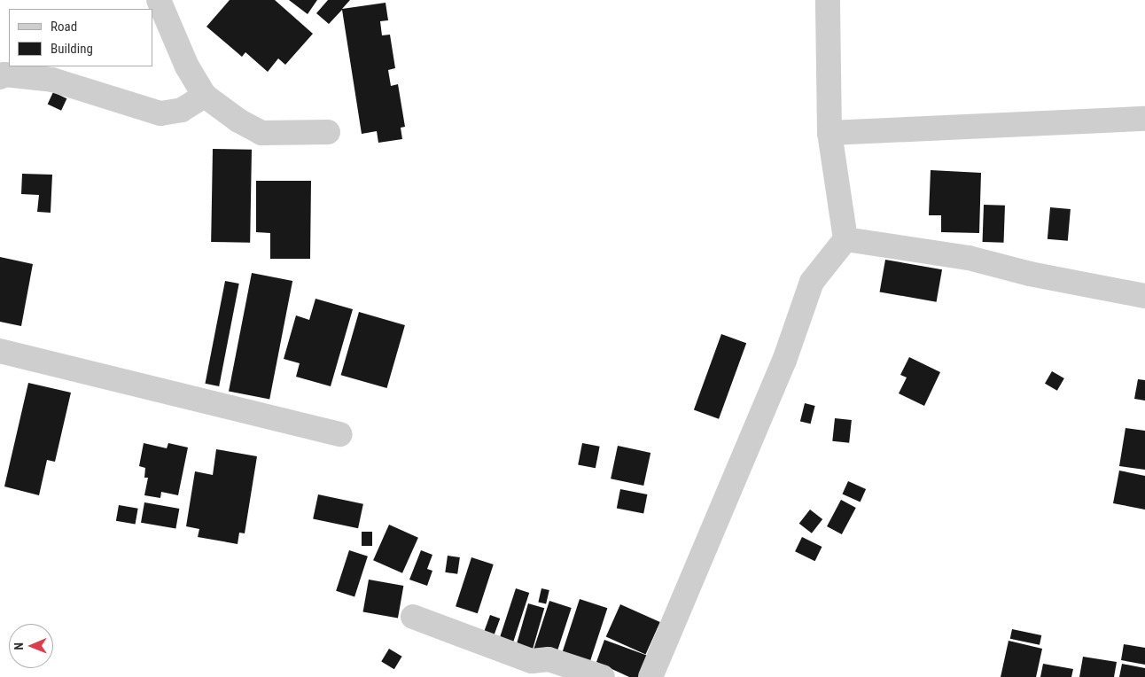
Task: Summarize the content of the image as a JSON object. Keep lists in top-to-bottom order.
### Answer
{
  "legend": ["Road", "Building"],
  "north": "left"
}
